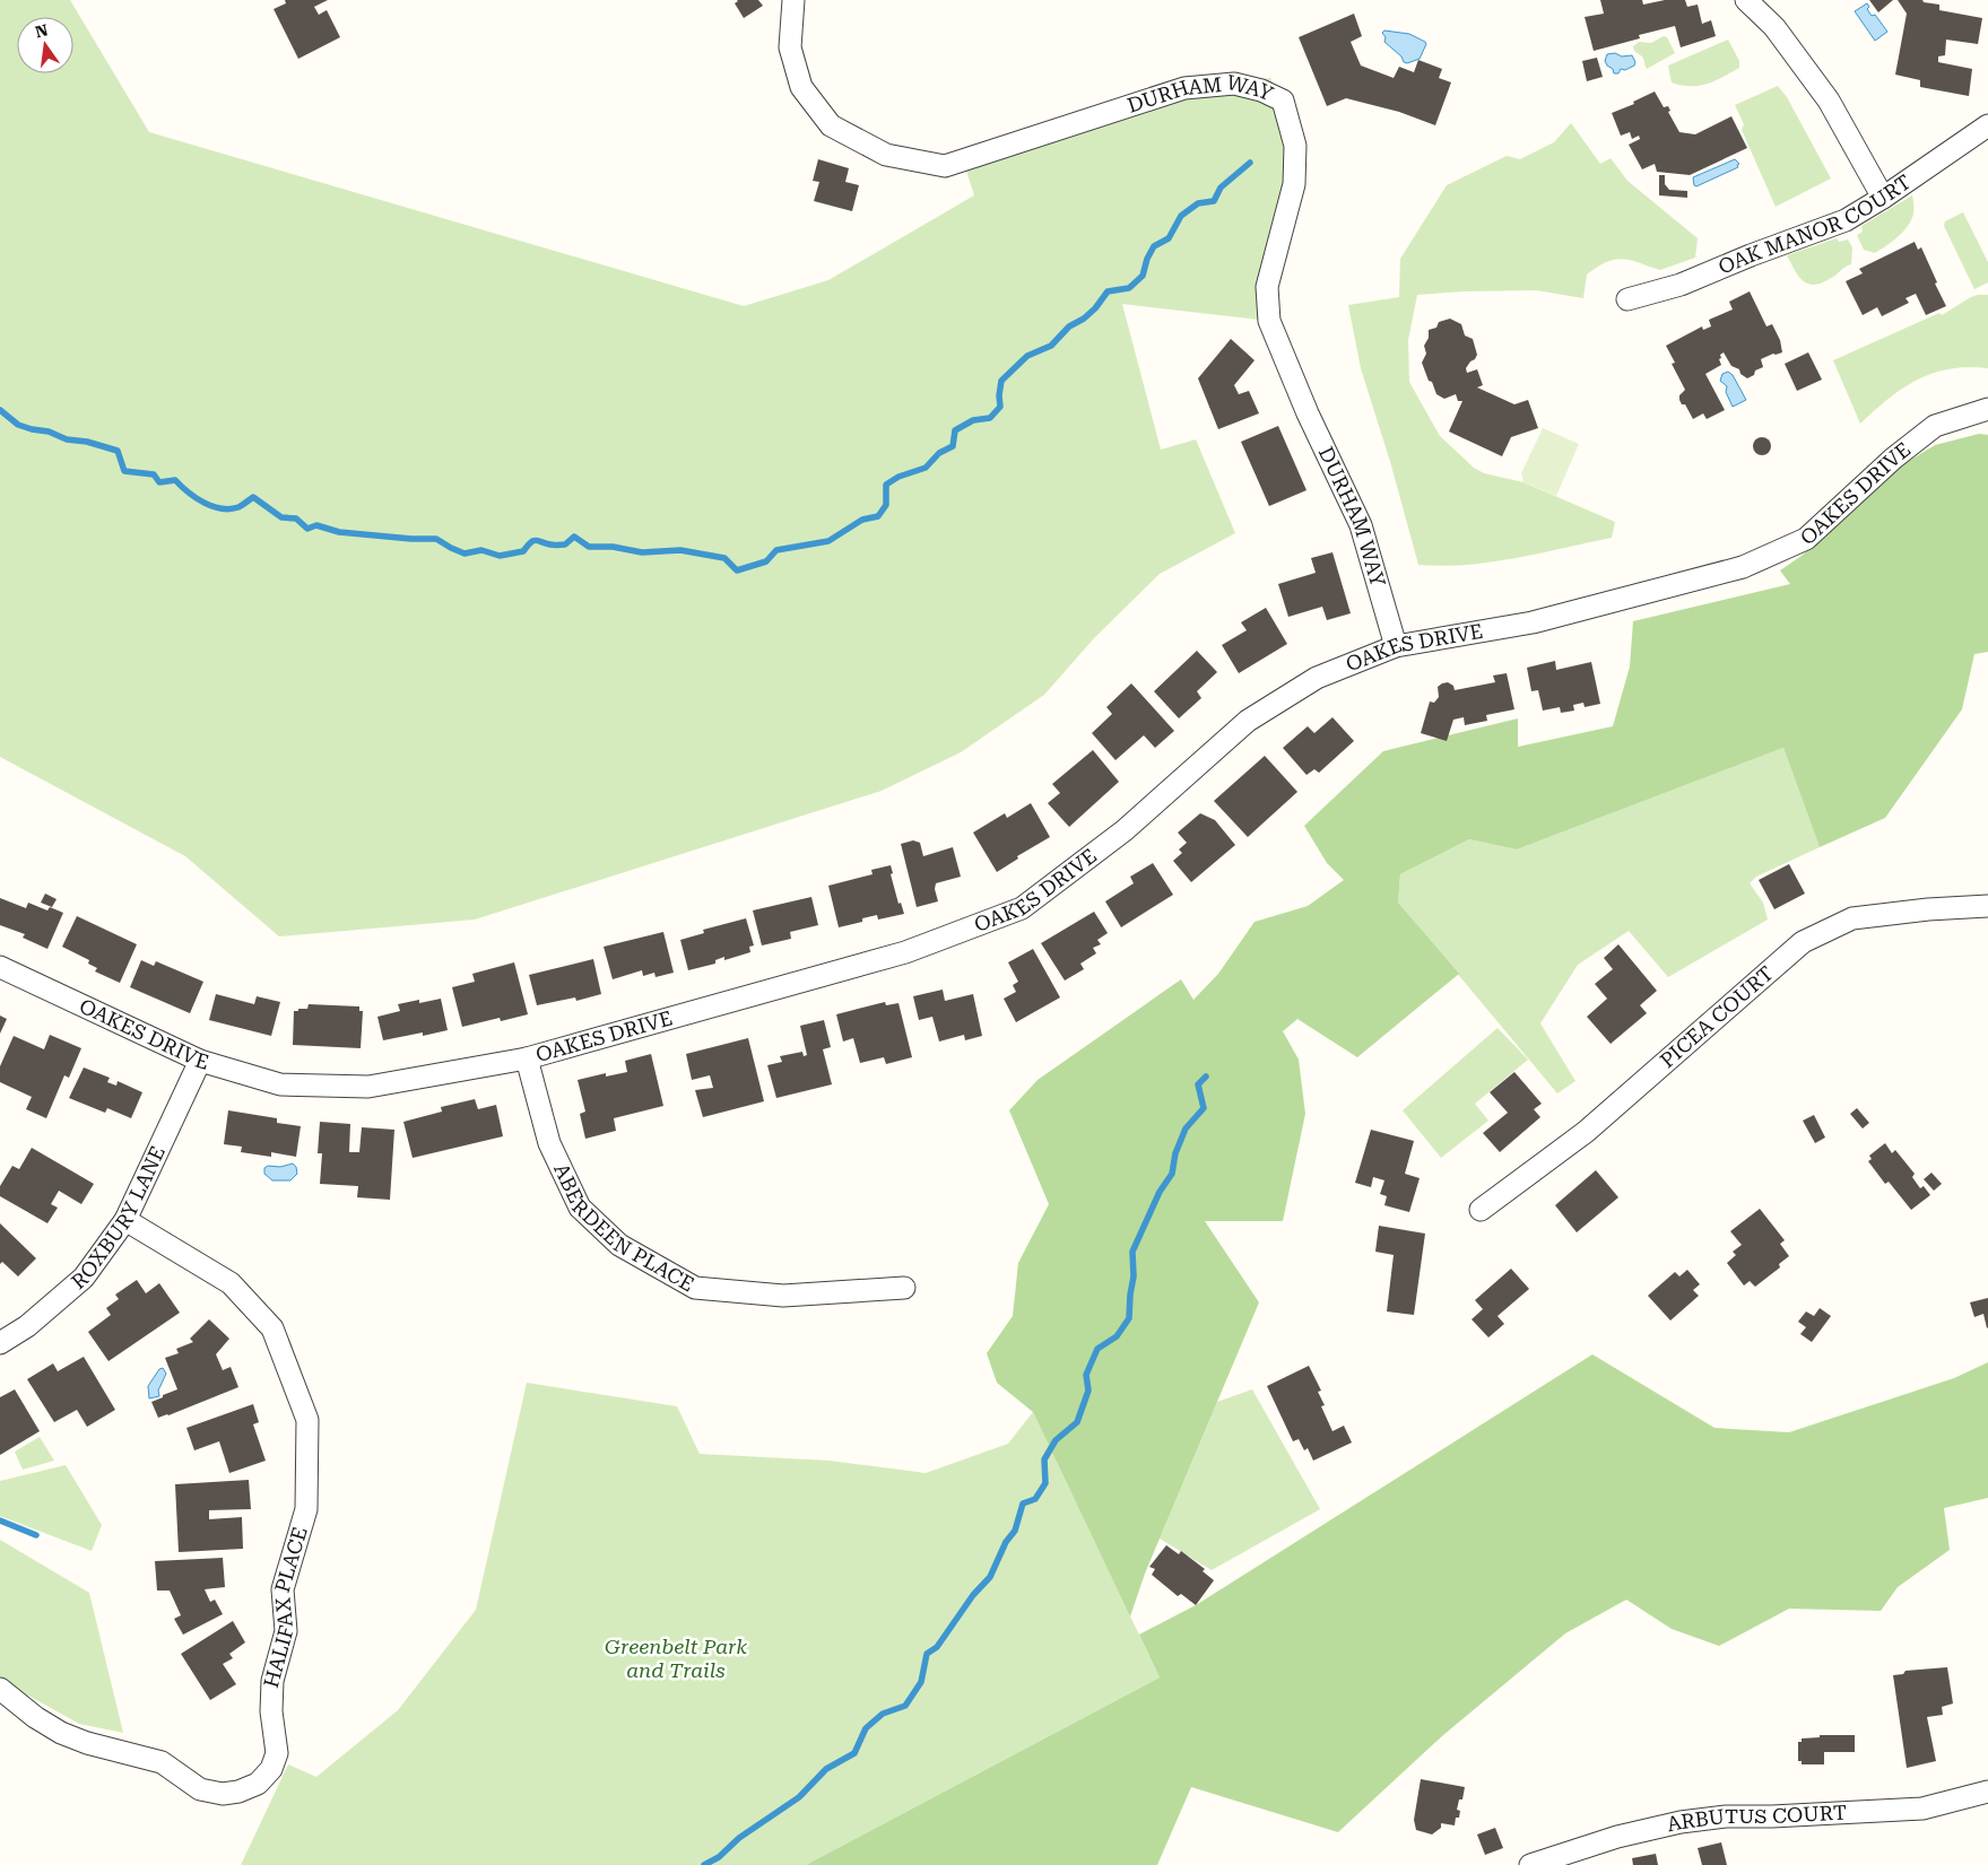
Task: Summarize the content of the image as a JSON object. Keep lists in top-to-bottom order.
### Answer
{
  "streets": {
    "street": [
      "DURHAM WAY",
      "OAK MANOR COURT",
      "OAKES DRIVE",
      "PICEA COURT",
      "ROXBURY LANE",
      "ABERDEEN PLACE",
      "HALIFAX PLACE",
      "ARBUTUS COURT"
    ]
  },
  "crossings": [
    ["DURHAM WAY", "OAKES DRIVE"],
    ["OAKES DRIVE", "ROXBURY LANE"],
    ["OAKES DRIVE", "ABERDEEN PLACE"],
    ["ROXBURY LANE", "HALIFAX PLACE"]
  ],
  "parks": ["Greenbelt Park and Trails"],
  "north": "top"
}
